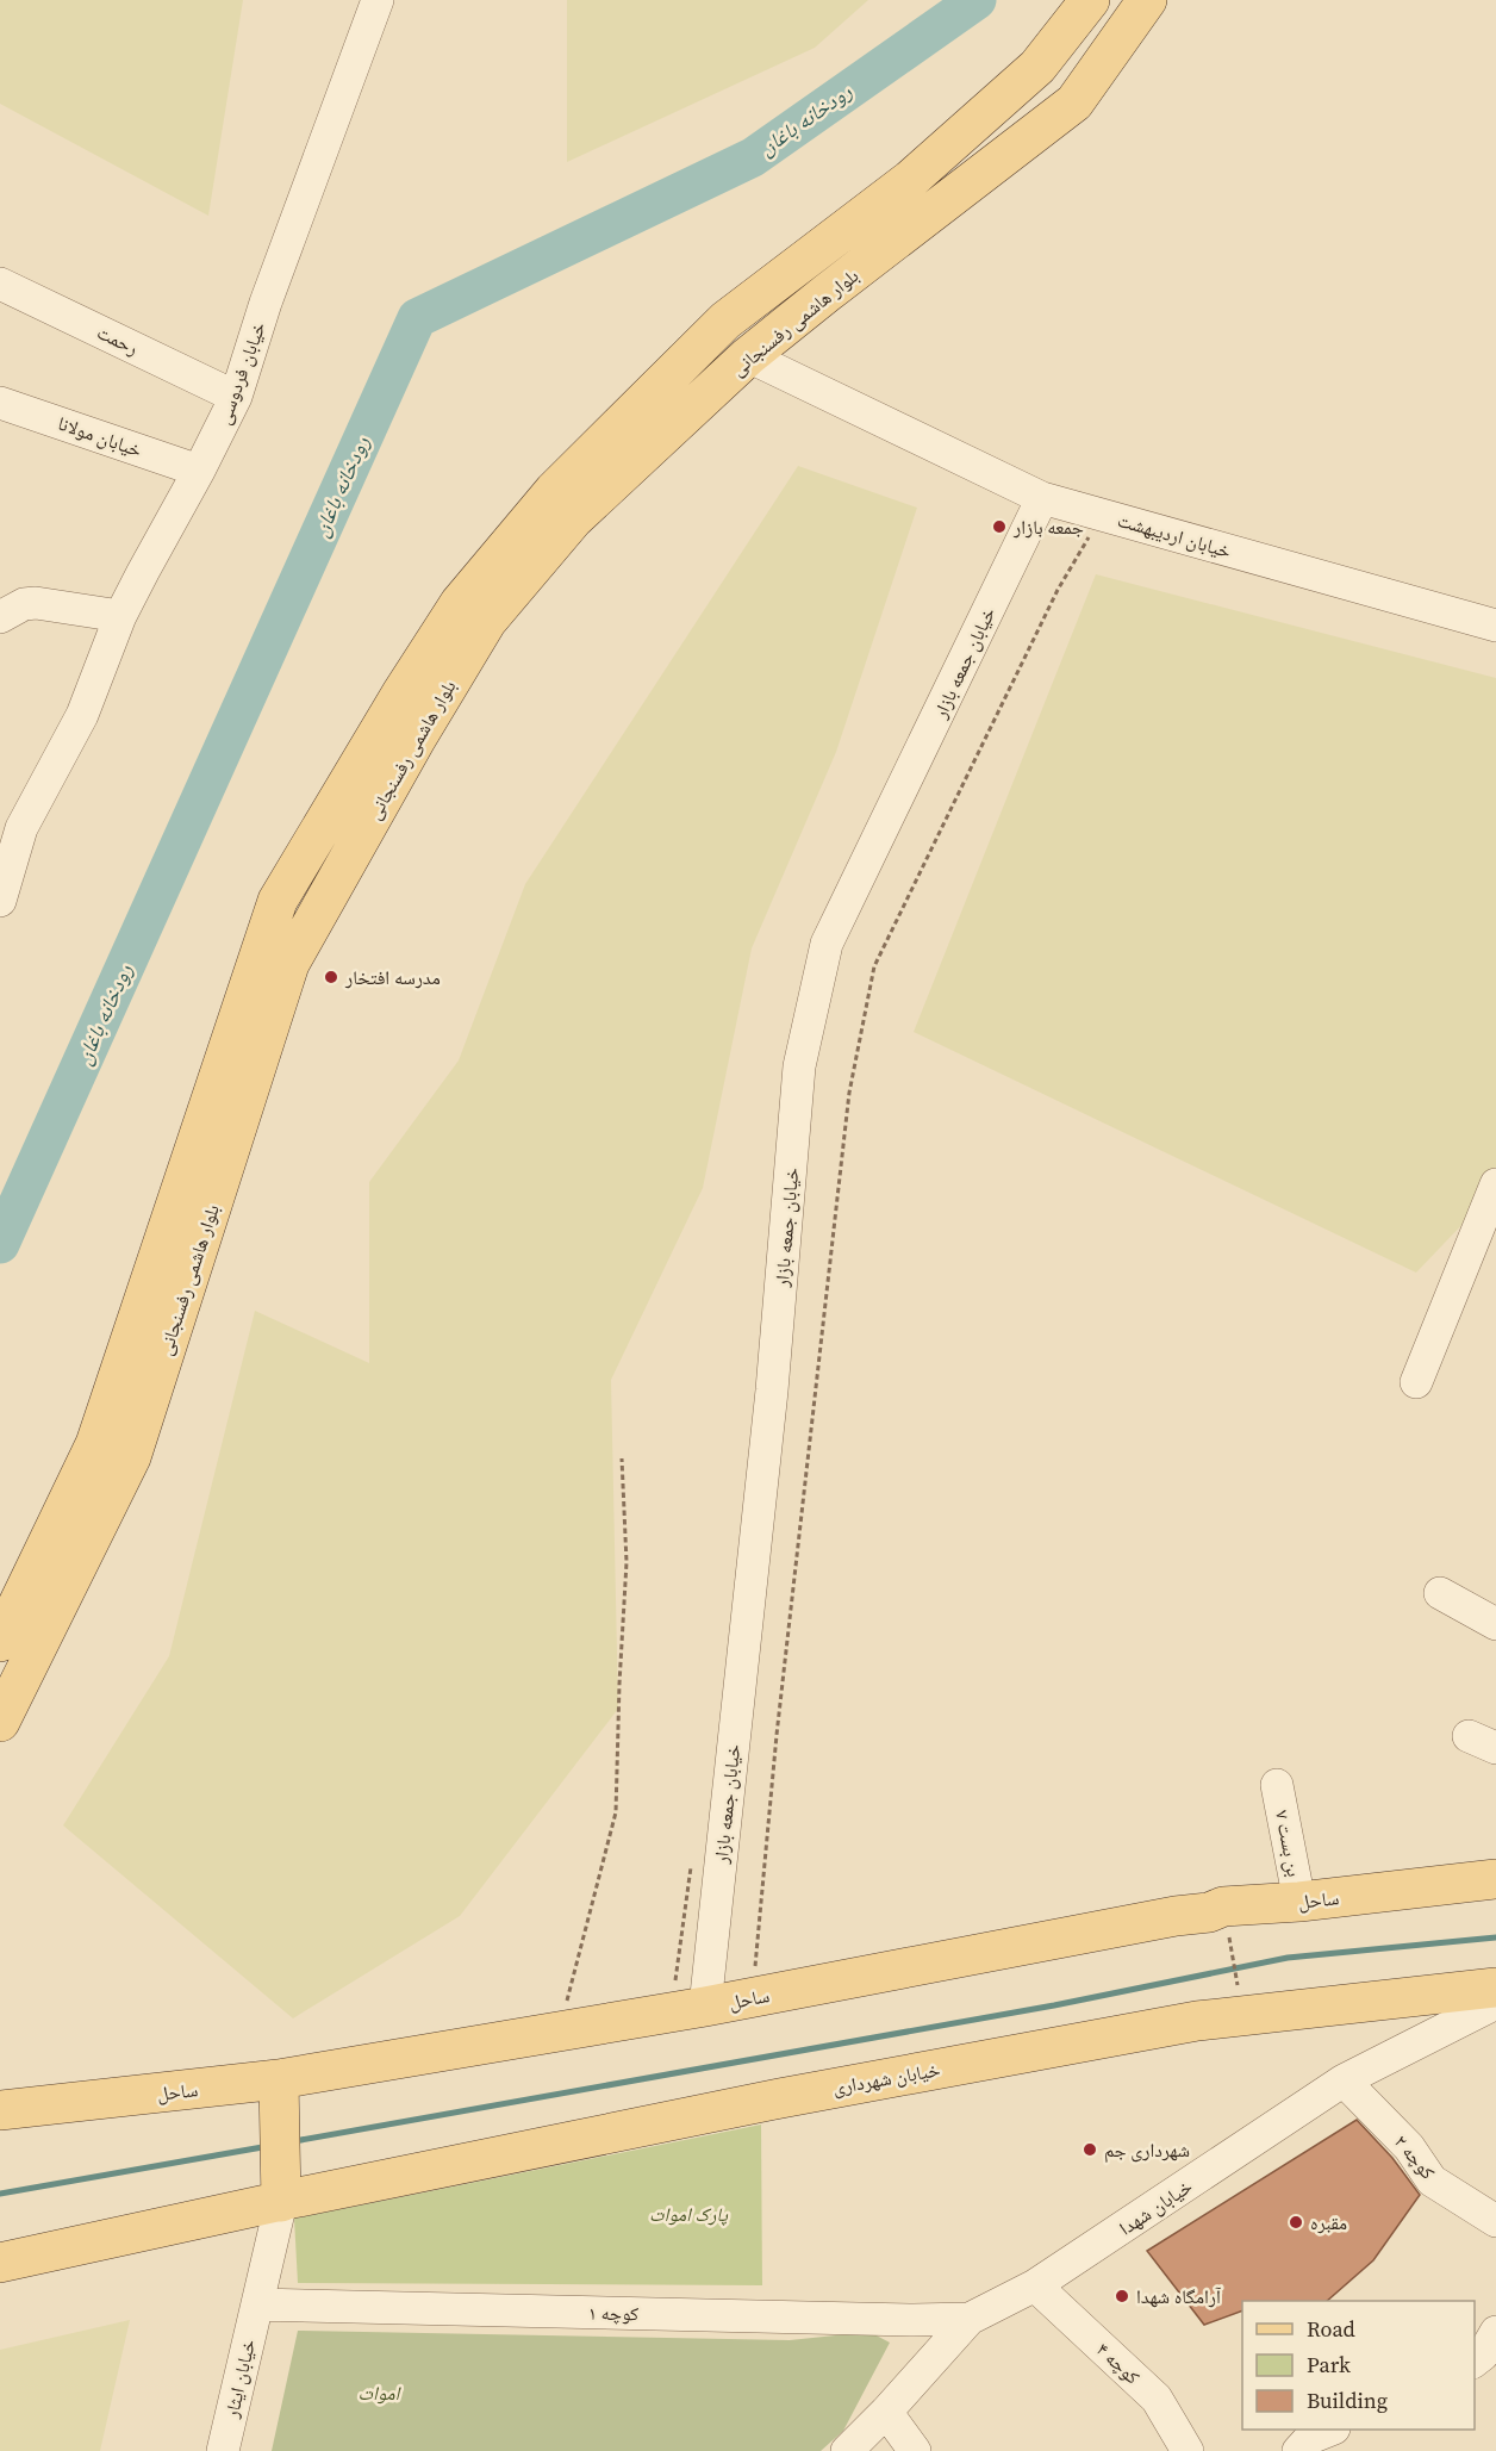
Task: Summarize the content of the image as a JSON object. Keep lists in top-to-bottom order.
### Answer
{
  "streets": {
    "main road": ["بلوار هاشمی رفسنجانی", "ساحل", "خیابان شهرداری"],
    "street": [
      "رحمت",
      "خیابان فردوسی",
      "خیابان مولانا",
      "خیابان اردیبهشت",
      "خیابان جمعه بازار",
      "بن بست ۷",
      "کوچه ۲",
      "خیابان شهدا",
      "کوچه ۱",
      "کوچه ۴",
      "خیابان ایثار"
    ]
  },
  "crossings": [
    ["بلوار هاشمی رفسنجانی", "خیابان اردیبهشت"],
    ["رحمت", "خیابان فردوسی"],
    ["خیابان فردوسی", "خیابان مولانا"],
    ["خیابان اردیبهشت", "خیابان جمعه بازار"],
    ["خیابان جمعه بازار", "ساحل"],
    ["بن بست ۷", "ساحل"],
    ["خیابان شهرداری", "خیابان ایثار"],
    ["کوچه ۲", "خیابان شهدا"],
    ["خیابان شهدا", "کوچه ۱"],
    ["خیابان شهدا", "کوچه ۴"],
    ["کوچه ۱", "خیابان ایثار"]
  ],
  "water": ["رودخانه باغان"],
  "parks": ["پارک اموات", "اموات"],
  "places": [
    "جمعه بازار",
    "مدرسه افتخار",
    "شهرداری جم",
    "مقبره",
    "آرامگاه شهدا"
  ],
  "legend": ["Road", "Park", "Building"]
}
